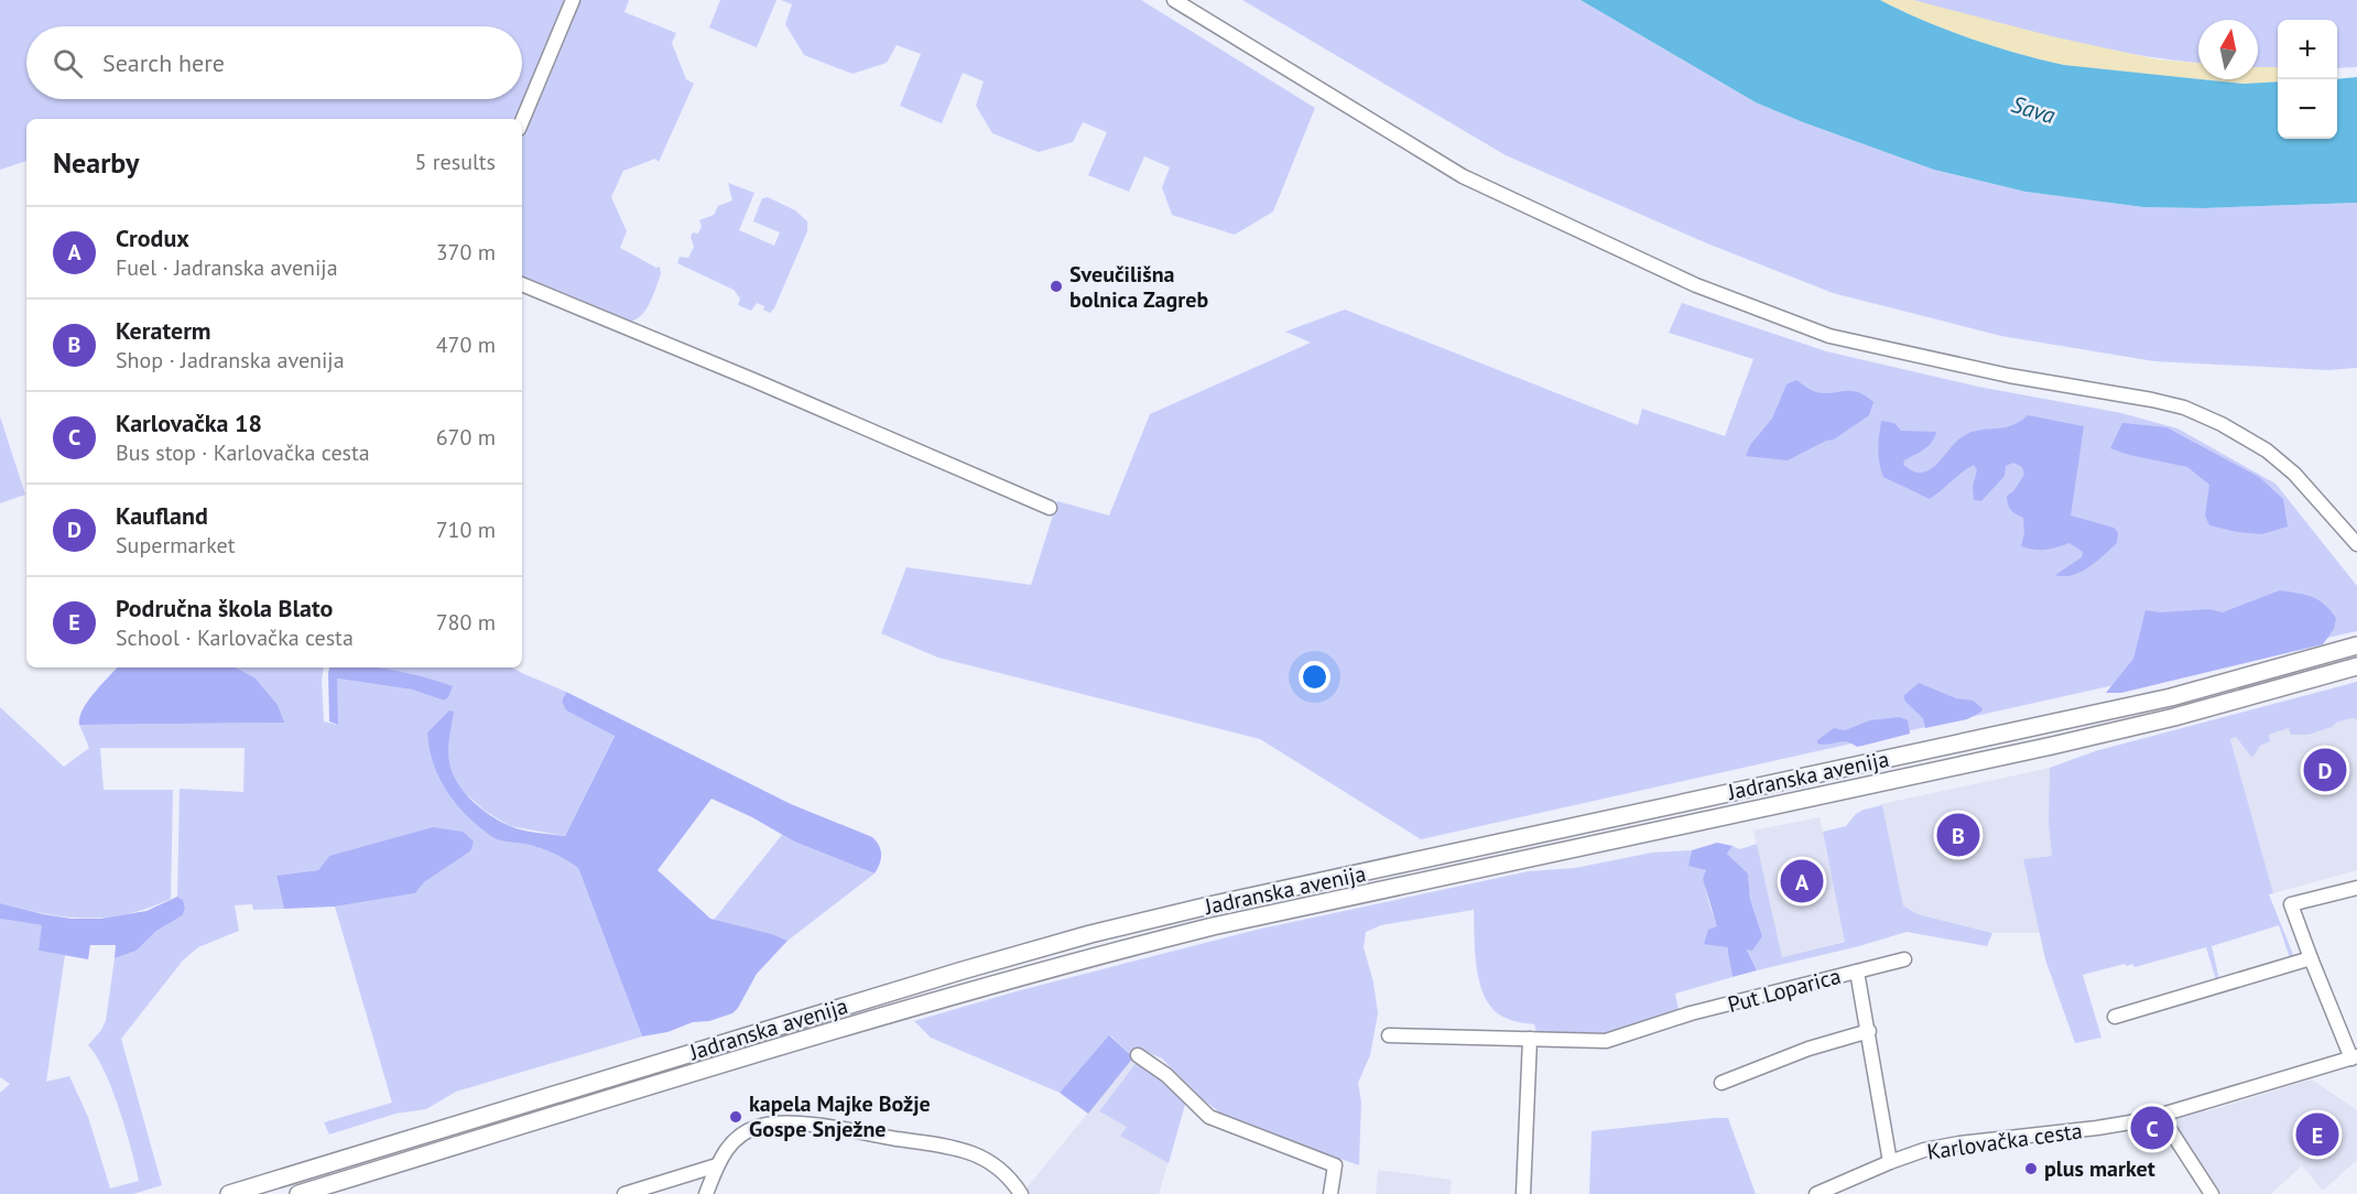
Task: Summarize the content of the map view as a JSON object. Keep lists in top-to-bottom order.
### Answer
{
  "streets": {
    "main road": ["Jadranska avenija"],
    "street": ["Put Loparica", "Karlovačka cesta"]
  },
  "crossings": [
    ["Put Loparica", "Karlovačka cesta"]
  ],
  "water": ["Sava"],
  "places": ["Sveučilišna bolnica Zagreb", "kapela Majke Božje Gospe Snježne", "plus market"],
  "north": "top",
  "page": {
    "map_buttons": ["+", "−"],
    "search": "Search here",
    "heading": ["Nearby", "5 results"],
    "list": [
      {
        "mark": "A",
        "name": "Crodux",
        "note": "Fuel · Jadranska avenija",
        "value": "370 m"
      },
      {
        "mark": "B",
        "name": "Keraterm",
        "note": "Shop · Jadranska avenija",
        "value": "470 m"
      },
      {
        "mark": "C",
        "name": "Karlovačka 18",
        "note": "Bus stop · Karlovačka cesta",
        "value": "670 m"
      },
      {
        "mark": "D",
        "name": "Kaufland",
        "note": "Supermarket",
        "value": "710 m"
      },
      {
        "mark": "E",
        "name": "Područna škola Blato",
        "note": "School · Karlovačka cesta",
        "value": "780 m"
      }
    ],
    "pins": [
      "D",
      "B",
      "A",
      "C",
      "E"
    ]
  }
}
